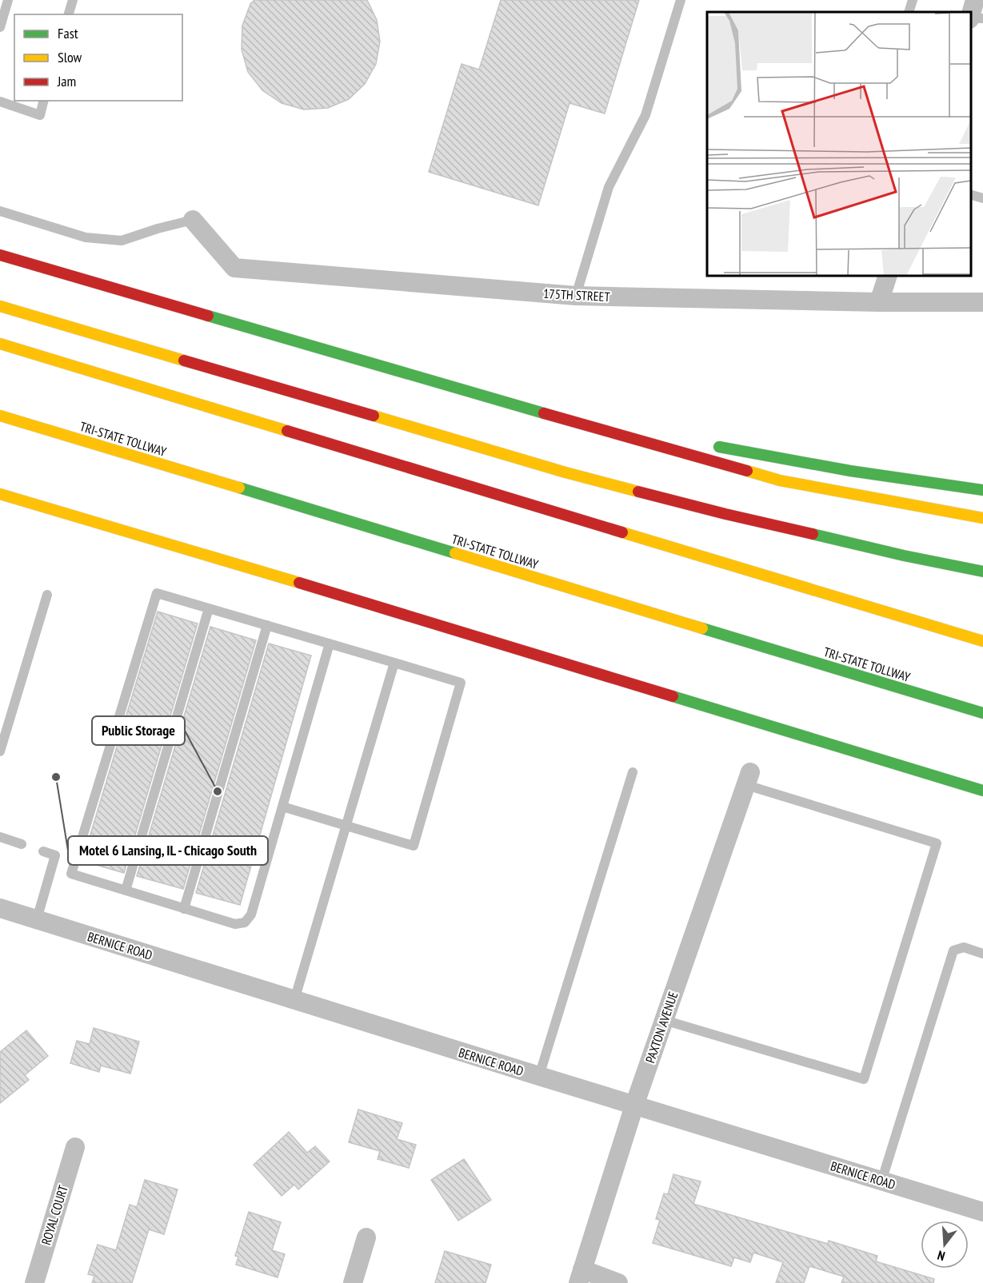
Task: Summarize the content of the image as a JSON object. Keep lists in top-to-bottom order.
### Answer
{
  "streets": {
    "highway": ["TRI-STATE TOLLWAY"],
    "street": [
      "175TH STREET",
      "BERNICE ROAD",
      "PAXTON AVENUE",
      "ROYAL COURT"
    ]
  },
  "crossings": [
    ["BERNICE ROAD", "PAXTON AVENUE"]
  ],
  "places": ["Motel 6 Lansing, IL - Chicago South", "Public Storage"],
  "legend": ["Fast", "Slow", "Jam"],
  "north": "bottom"
}
